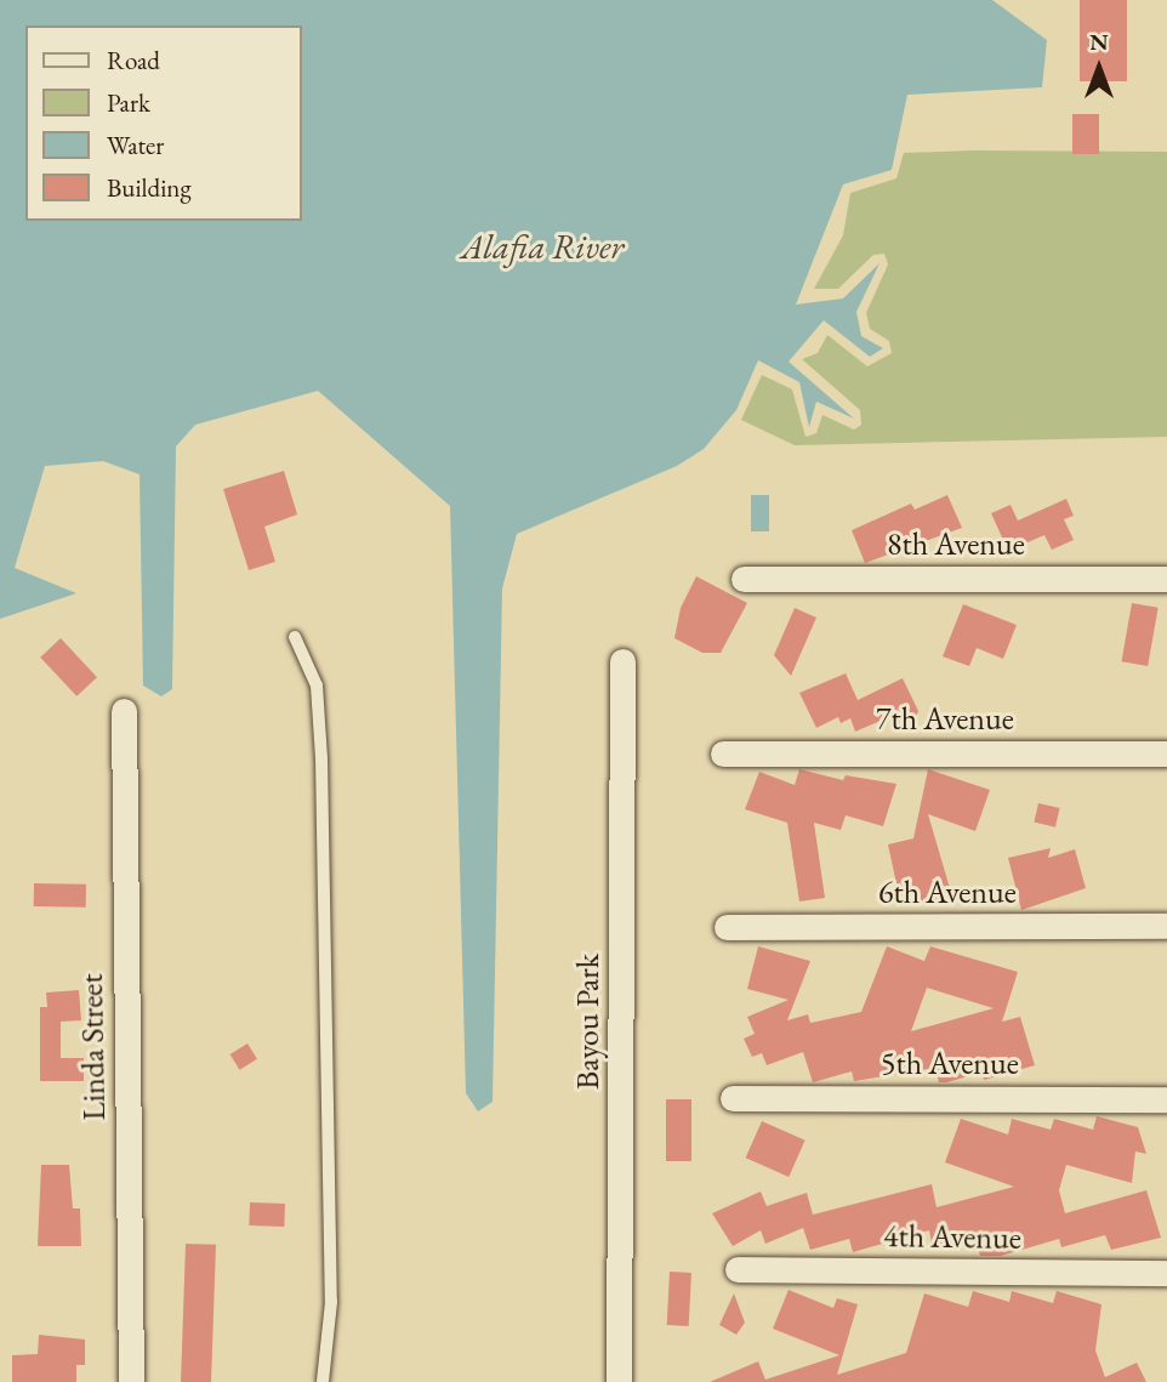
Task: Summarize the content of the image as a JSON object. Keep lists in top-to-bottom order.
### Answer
{
  "streets": {
    "street": [
      "8th Avenue",
      "7th Avenue",
      "6th Avenue",
      "Bayou Park",
      "Linda Street",
      "5th Avenue",
      "4th Avenue"
    ]
  },
  "water": ["Alafia River"],
  "legend": [
    "Road",
    "Park",
    "Water",
    "Building"
  ],
  "north": "top"
}
